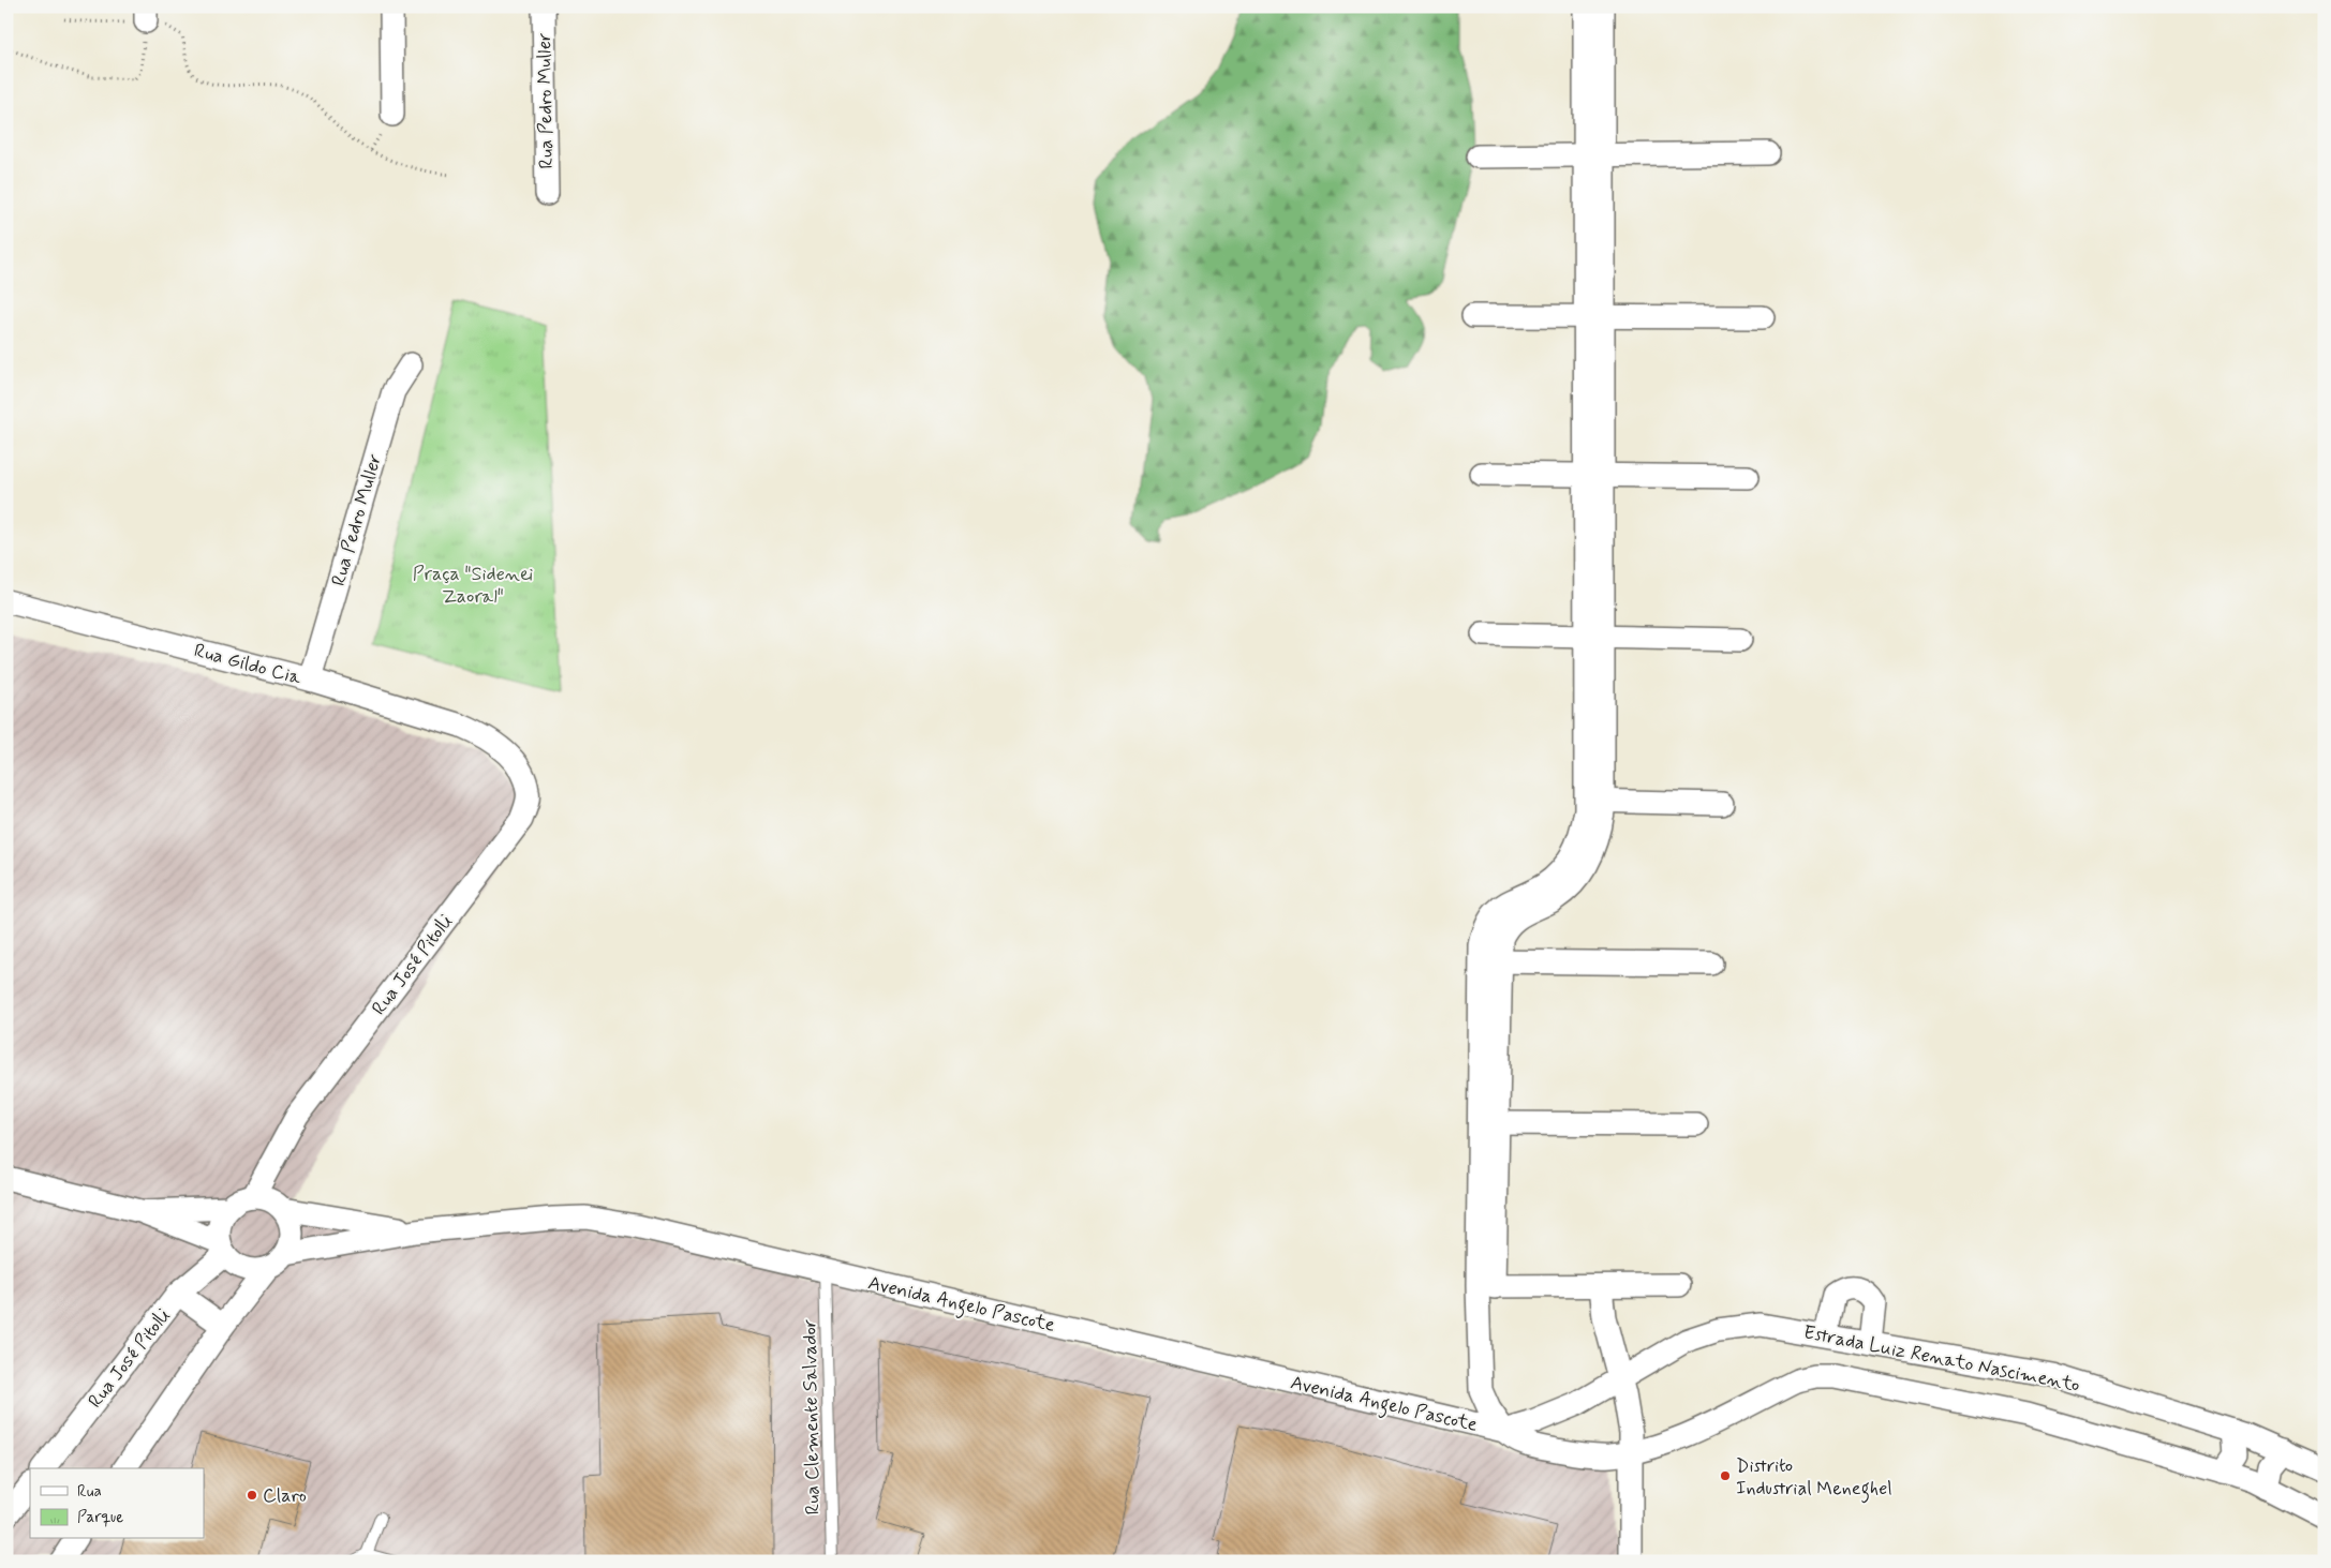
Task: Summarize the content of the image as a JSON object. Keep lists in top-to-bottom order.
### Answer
{
  "streets": {
    "street": [
      "Rua Pedro Muller",
      "Rua Gildo Cia",
      "Rua José Pitolli",
      "Avenida Angelo Pascote",
      "Estrada Luiz Renato Nascimento"
    ],
    "lane": ["Rua Clemente Salvador"]
  },
  "crossings": [
    ["Rua Pedro Muller", "Rua Gildo Cia"],
    ["Rua Gildo Cia", "Rua José Pitolli"],
    ["Rua José Pitolli", "Avenida Angelo Pascote"],
    ["Avenida Angelo Pascote", "Estrada Luiz Renato Nascimento"],
    ["Avenida Angelo Pascote", "Rua Clemente Salvador"]
  ],
  "parks": ["Praça \"Sidenei Zaoral\""],
  "places": ["Distrito Industrial Meneghel", "Claro"],
  "legend": ["Rua", "Parque"]
}
